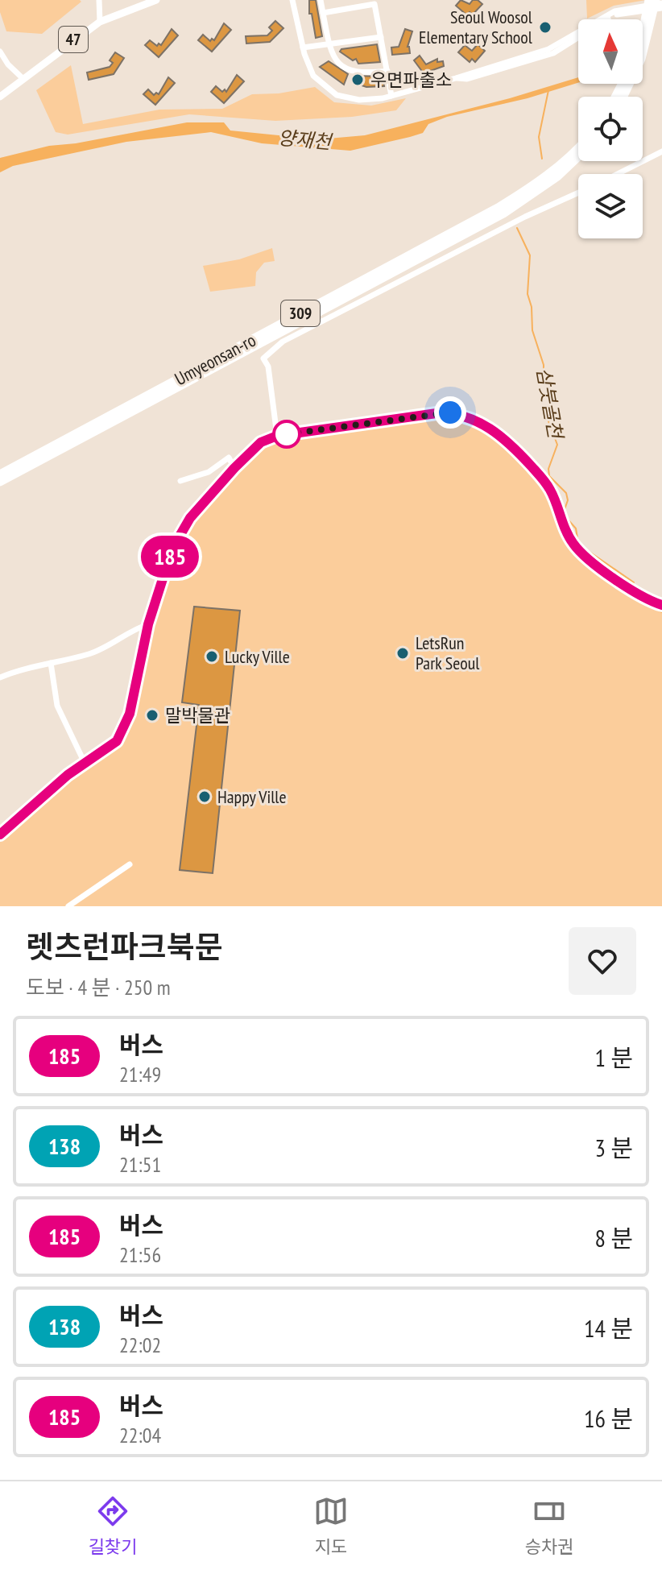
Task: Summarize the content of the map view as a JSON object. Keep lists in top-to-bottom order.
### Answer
{
  "streets": {
    "highway": ["309", "Umyeonsan-ro"],
    "main road": ["47"]
  },
  "water": ["양재천", "삼붓골천"],
  "places": [
    "Seoul Woosol Elementary School",
    "우면파출소",
    "LetsRun Park Seoul",
    "Lucky Ville",
    "말박물관",
    "Happy Ville"
  ],
  "lines": ["bus line 185"],
  "north": "top",
  "page": {
    "on_map": "185",
    "heading": ["렛츠런파크북문", "도보 · 4 분 · 250 m"],
    "list": [
      {
        "mark": "185",
        "name": "버스",
        "note": "21:49",
        "value": "1 분"
      },
      {
        "mark": "138",
        "name": "버스",
        "note": "21:51",
        "value": "3 분"
      },
      {
        "mark": "185",
        "name": "버스",
        "note": "21:56",
        "value": "8 분"
      },
      {
        "mark": "138",
        "name": "버스",
        "note": "22:02",
        "value": "14 분"
      },
      {
        "mark": "185",
        "name": "버스",
        "note": "22:04",
        "value": "16 분"
      }
    ],
    "tabs": ["길찾기", "지도", "승차권"]
  }
}
